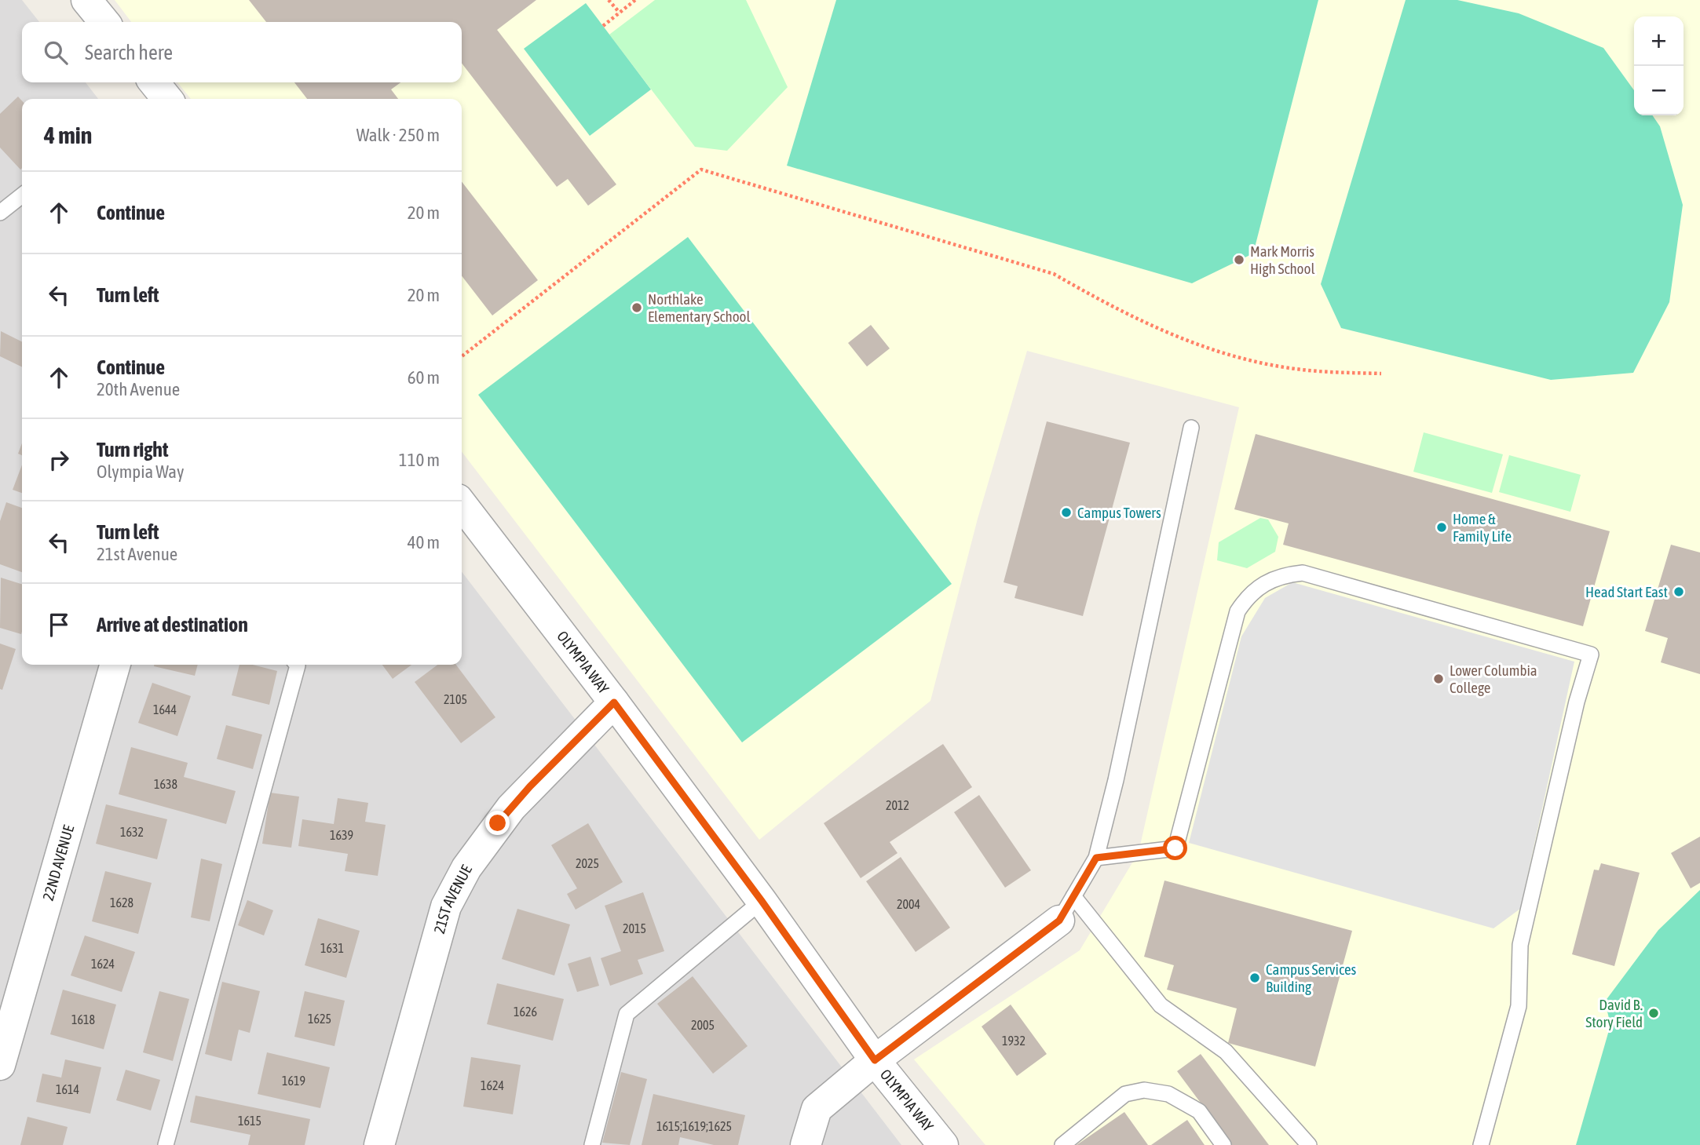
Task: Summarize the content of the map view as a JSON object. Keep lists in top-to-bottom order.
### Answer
{
  "streets": {
    "street": ["OLYMPIA WAY", "22ND AVENUE", "21ST AVENUE"]
  },
  "crossings": [
    ["OLYMPIA WAY", "21ST AVENUE"]
  ],
  "places": [
    "Mark Morris High School",
    "Northlake Elementary School",
    "Campus Towers",
    "Home & Family Life",
    "Head Start East",
    "Lower Columbia College",
    "Campus Services Building",
    "David B. Story Field"
  ],
  "house_numbers": [
    "2105",
    "1644",
    "1638",
    "2012",
    "1632",
    "1639",
    "2025",
    "1628",
    "2004",
    "2015",
    "1631",
    "1624",
    "1626",
    "1625",
    "1618",
    "2005",
    "1932",
    "1619",
    "1624",
    "1614",
    "1615",
    "1615;1619;1625"
  ],
  "page": {
    "map_buttons": ["+", "−"],
    "search": "Search here",
    "heading": ["4 min", "Walk · 250 m"],
    "list": [
      ["Continue", "20 m"],
      ["Turn left", "20 m"],
      ["Continue", "20th Avenue", "60 m"],
      ["Turn right", "Olympia Way", "110 m"],
      ["Turn left", "21st Avenue", "40 m"],
      "Arrive at destination"
    ]
  }
}
